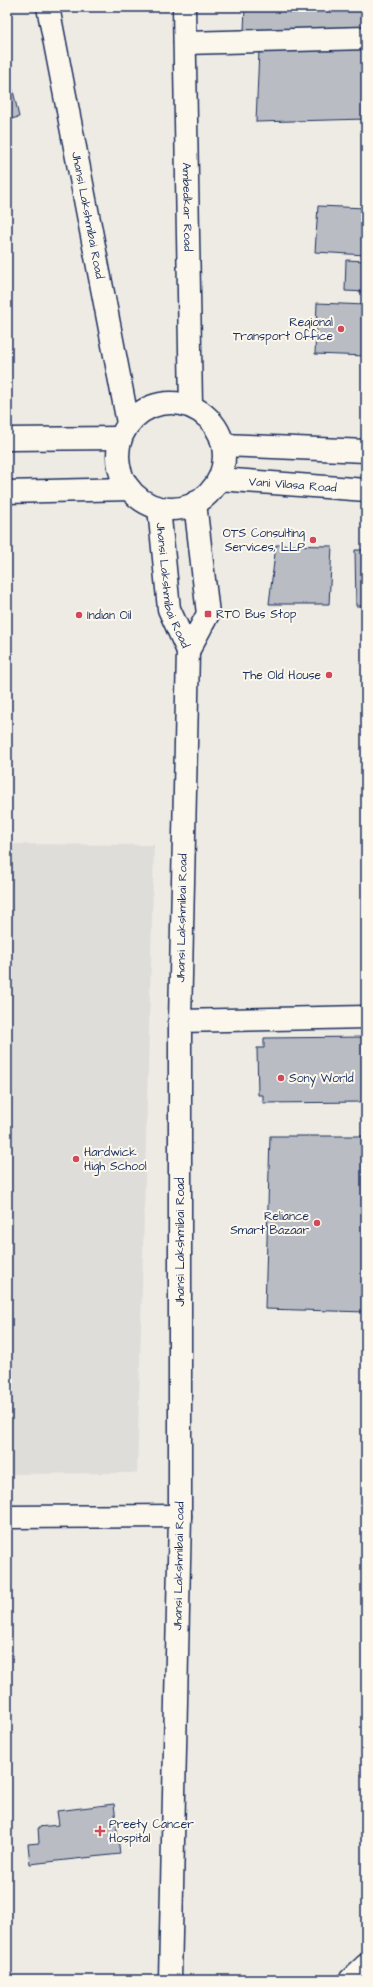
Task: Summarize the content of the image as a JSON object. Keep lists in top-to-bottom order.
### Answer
{
  "streets": {
    "main road": ["Ambedkar Road", "Jhansi Lakshmibai Road", "Vani Vilasa Road"]
  },
  "crossings": [
    ["Ambedkar Road", "Jhansi Lakshmibai Road"],
    ["Ambedkar Road", "Vani Vilasa Road"],
    ["Jhansi Lakshmibai Road", "Vani Vilasa Road"]
  ],
  "places": {
    "other": [
      "Regional Transport Office",
      "OTS Consulting Services, LLP",
      "Indian Oil",
      "The Old House",
      "Sony World",
      "Hardwick High School",
      "Reliance Smart Bazaar"
    ],
    "transit": ["RTO Bus Stop"],
    "health": ["Preety Cancer Hospital"]
  }
}
